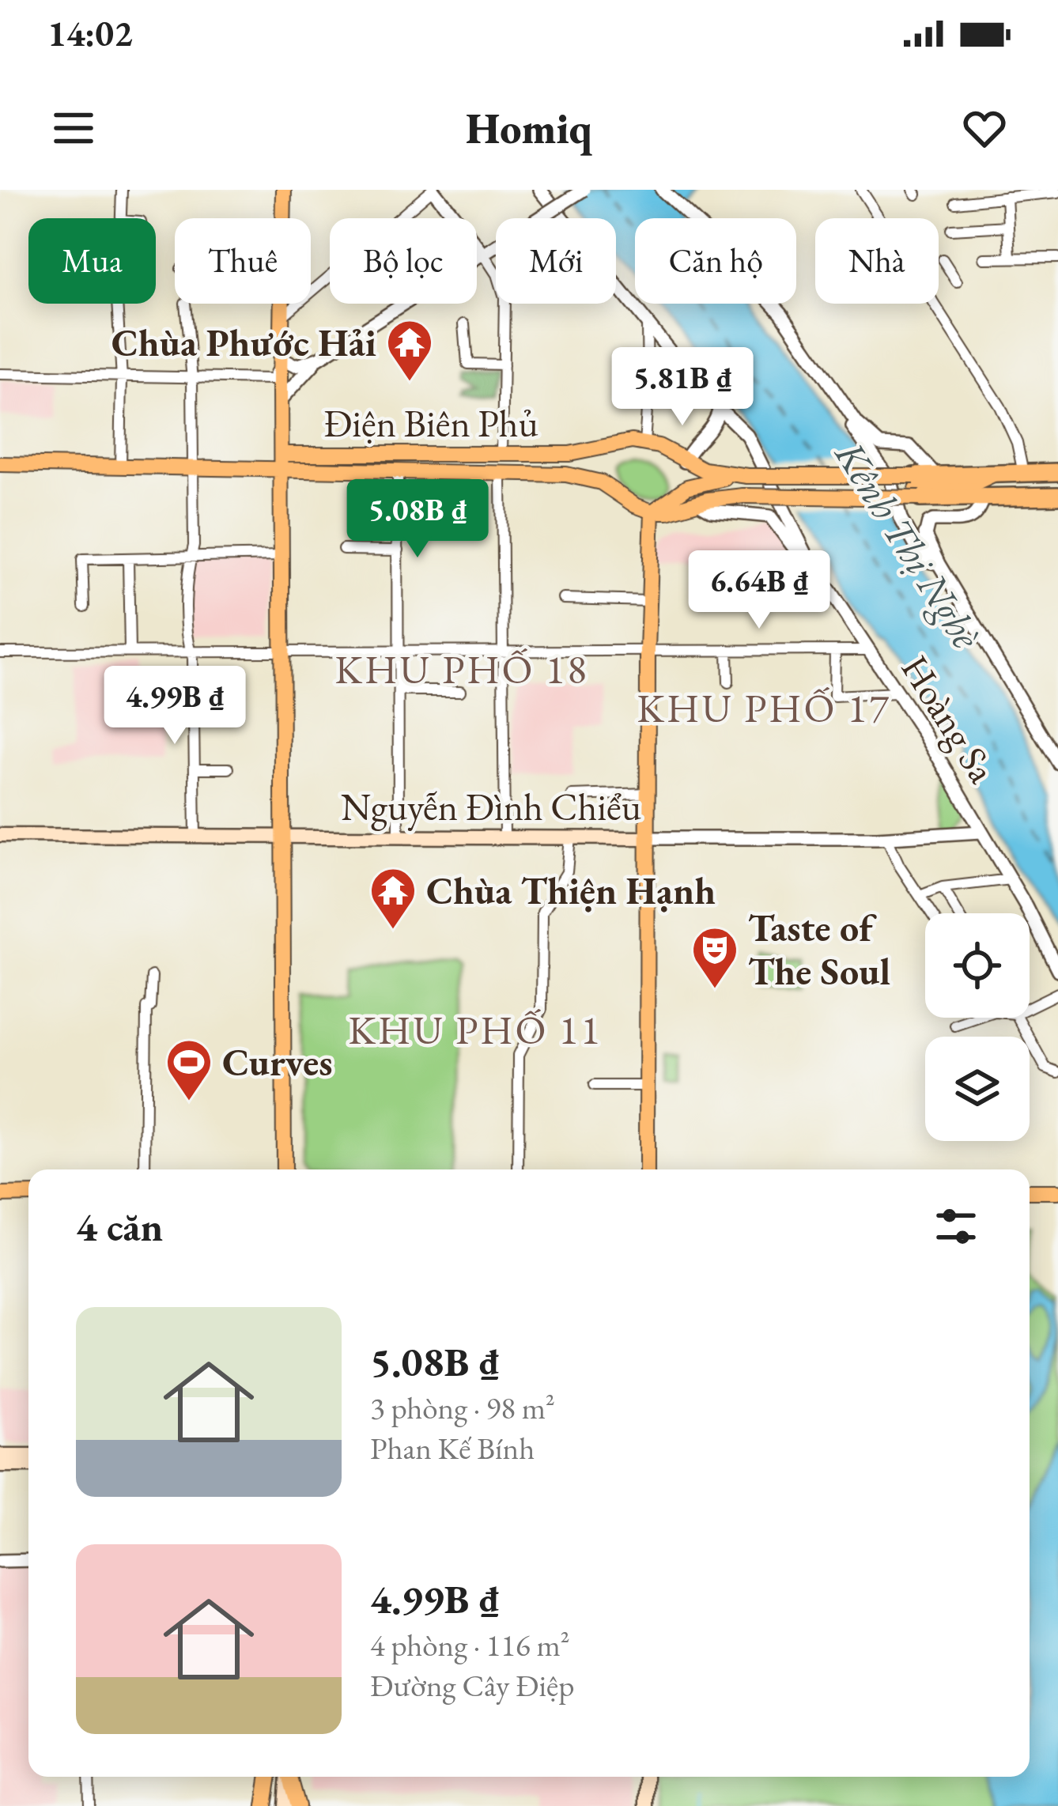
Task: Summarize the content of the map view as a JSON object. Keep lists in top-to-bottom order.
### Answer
{
  "streets": {
    "main road": ["Ðiện Biên Phủ", "Nguyễn Đình Chiểu"],
    "street": ["Hoàng Sa"]
  },
  "crossings": [
    ["Hoàng Sa", "Nguyễn Đình Chiểu"]
  ],
  "districts": ["KHU PHỐ 18", "KHU PHỐ 17", "KHU PHỐ 11"],
  "water": ["Kênh Thị Nghè"],
  "places": {
    "temple": ["Chùa Phước Hải", "Chùa Thiện Hạnh"],
    "theatre": ["Taste of The Soul"],
    "sports": ["Curves"]
  },
  "page": {
    "status": "14:02",
    "header": "Homiq",
    "chip": [
      "Mua",
      "Thuê",
      "Bộ lọc",
      "Mới",
      "Căn hộ",
      "Nhà"
    ],
    "price": [
      "5.81B ₫",
      "5.08B ₫",
      "6.64B ₫",
      "4.99B ₫"
    ],
    "heading": "4 căn",
    "list": [
      {
        "name": "5.08B ₫",
        "note": "3 phòng · 98 m² · Phan Kế Bính"
      },
      {
        "name": "4.99B ₫",
        "note": "4 phòng · 116 m² · Đường Cây Điệp"
      }
    ]
  }
}
